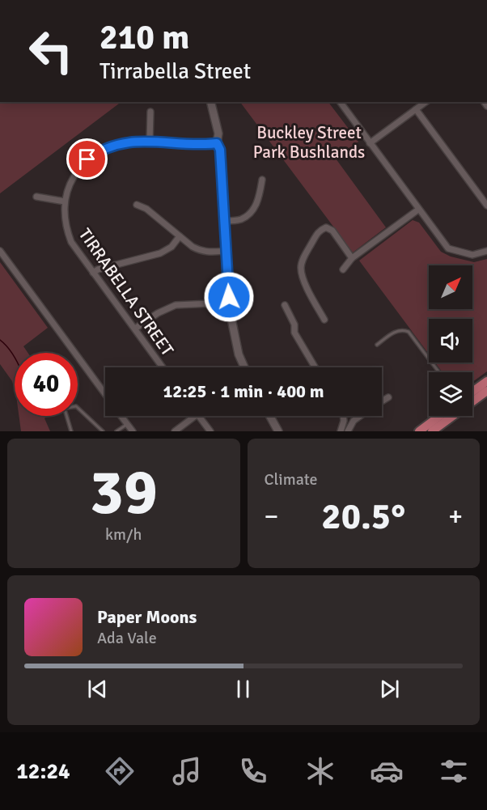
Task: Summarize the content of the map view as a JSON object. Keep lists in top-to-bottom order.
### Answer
{
  "streets": {
    "street": ["TIRRABELLA STREET"]
  },
  "parks": ["Buckley Street Park Bushlands"],
  "north": "top right",
  "page": {
    "turn": ["210 m", "Tirrabella Street"],
    "limit": "40",
    "trip": "12:25 · 1 min · 400 m",
    "tile": [
      ["39", "km/h"],
      "Climate"
    ],
    "heat": ["−", "20.5°", "+"],
    "song": ["Paper Moons", "Ada Vale"],
    "tabs": "12:24"
  }
}
